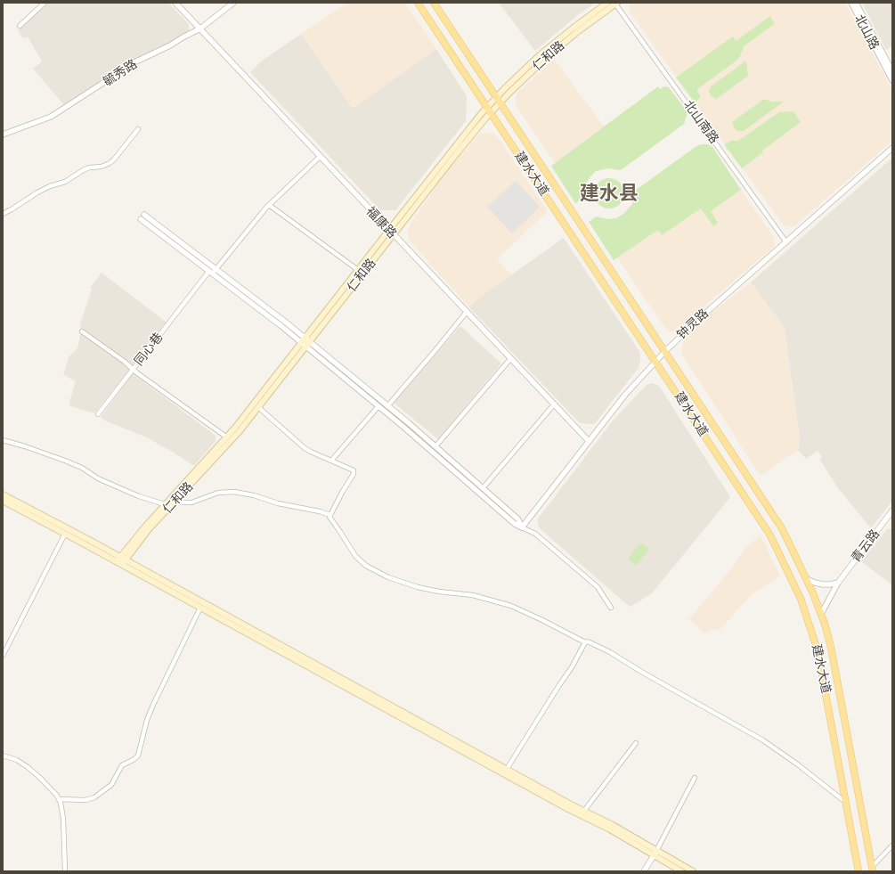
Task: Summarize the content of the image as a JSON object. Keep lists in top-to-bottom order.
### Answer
{
  "streets": {
    "main road": ["仁和路", "建水大道"],
    "street": [
      "北山路",
      "毓秀路",
      "北山南路",
      "福康路",
      "钟灵路",
      "同心巷",
      "青云路"
    ]
  },
  "crossings": [
    ["仁和路", "北山南路"],
    ["仁和路", "建水大道"],
    ["仁和路", "福康路"],
    ["仁和路", "同心巷"],
    ["毓秀路", "福康路"],
    ["北山南路", "钟灵路"],
    ["建水大道", "钟灵路"],
    ["建水大道", "青云路"],
    ["福康路", "钟灵路"],
    ["福康路", "同心巷"]
  ],
  "districts": ["建水县"]
}
